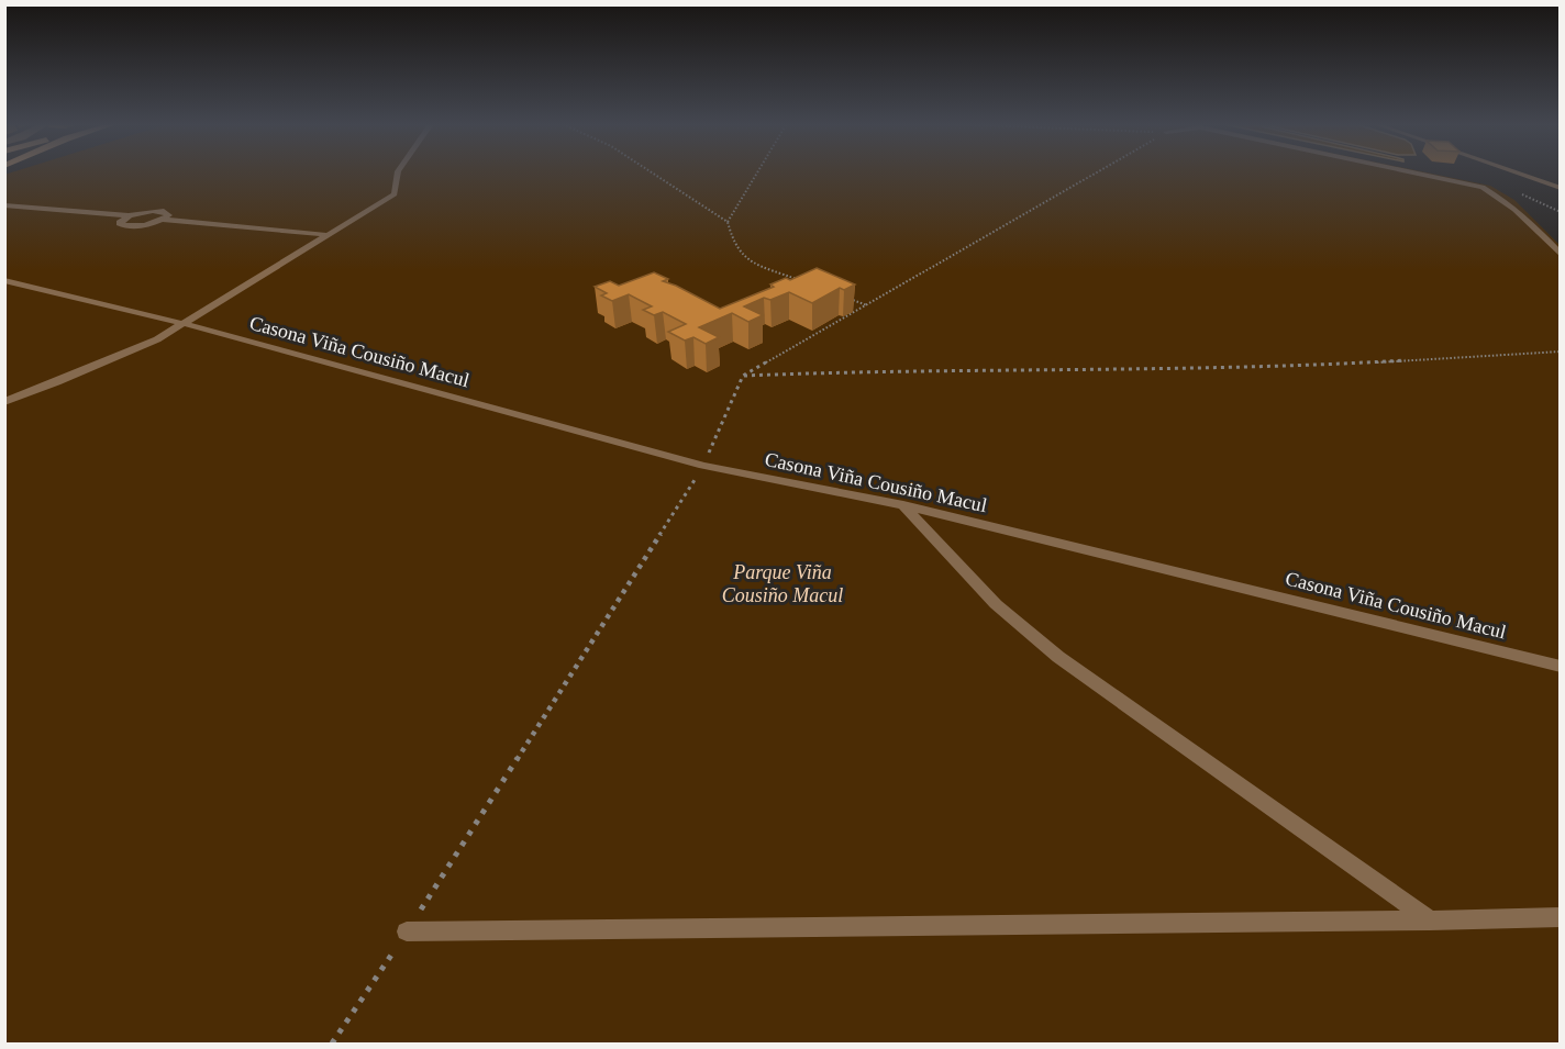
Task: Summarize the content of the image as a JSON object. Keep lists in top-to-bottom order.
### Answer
{
  "streets": {
    "lane": ["Casona Viña Cousiño Macul"]
  },
  "parks": ["Parque Viña Cousiño Macul"]
}
